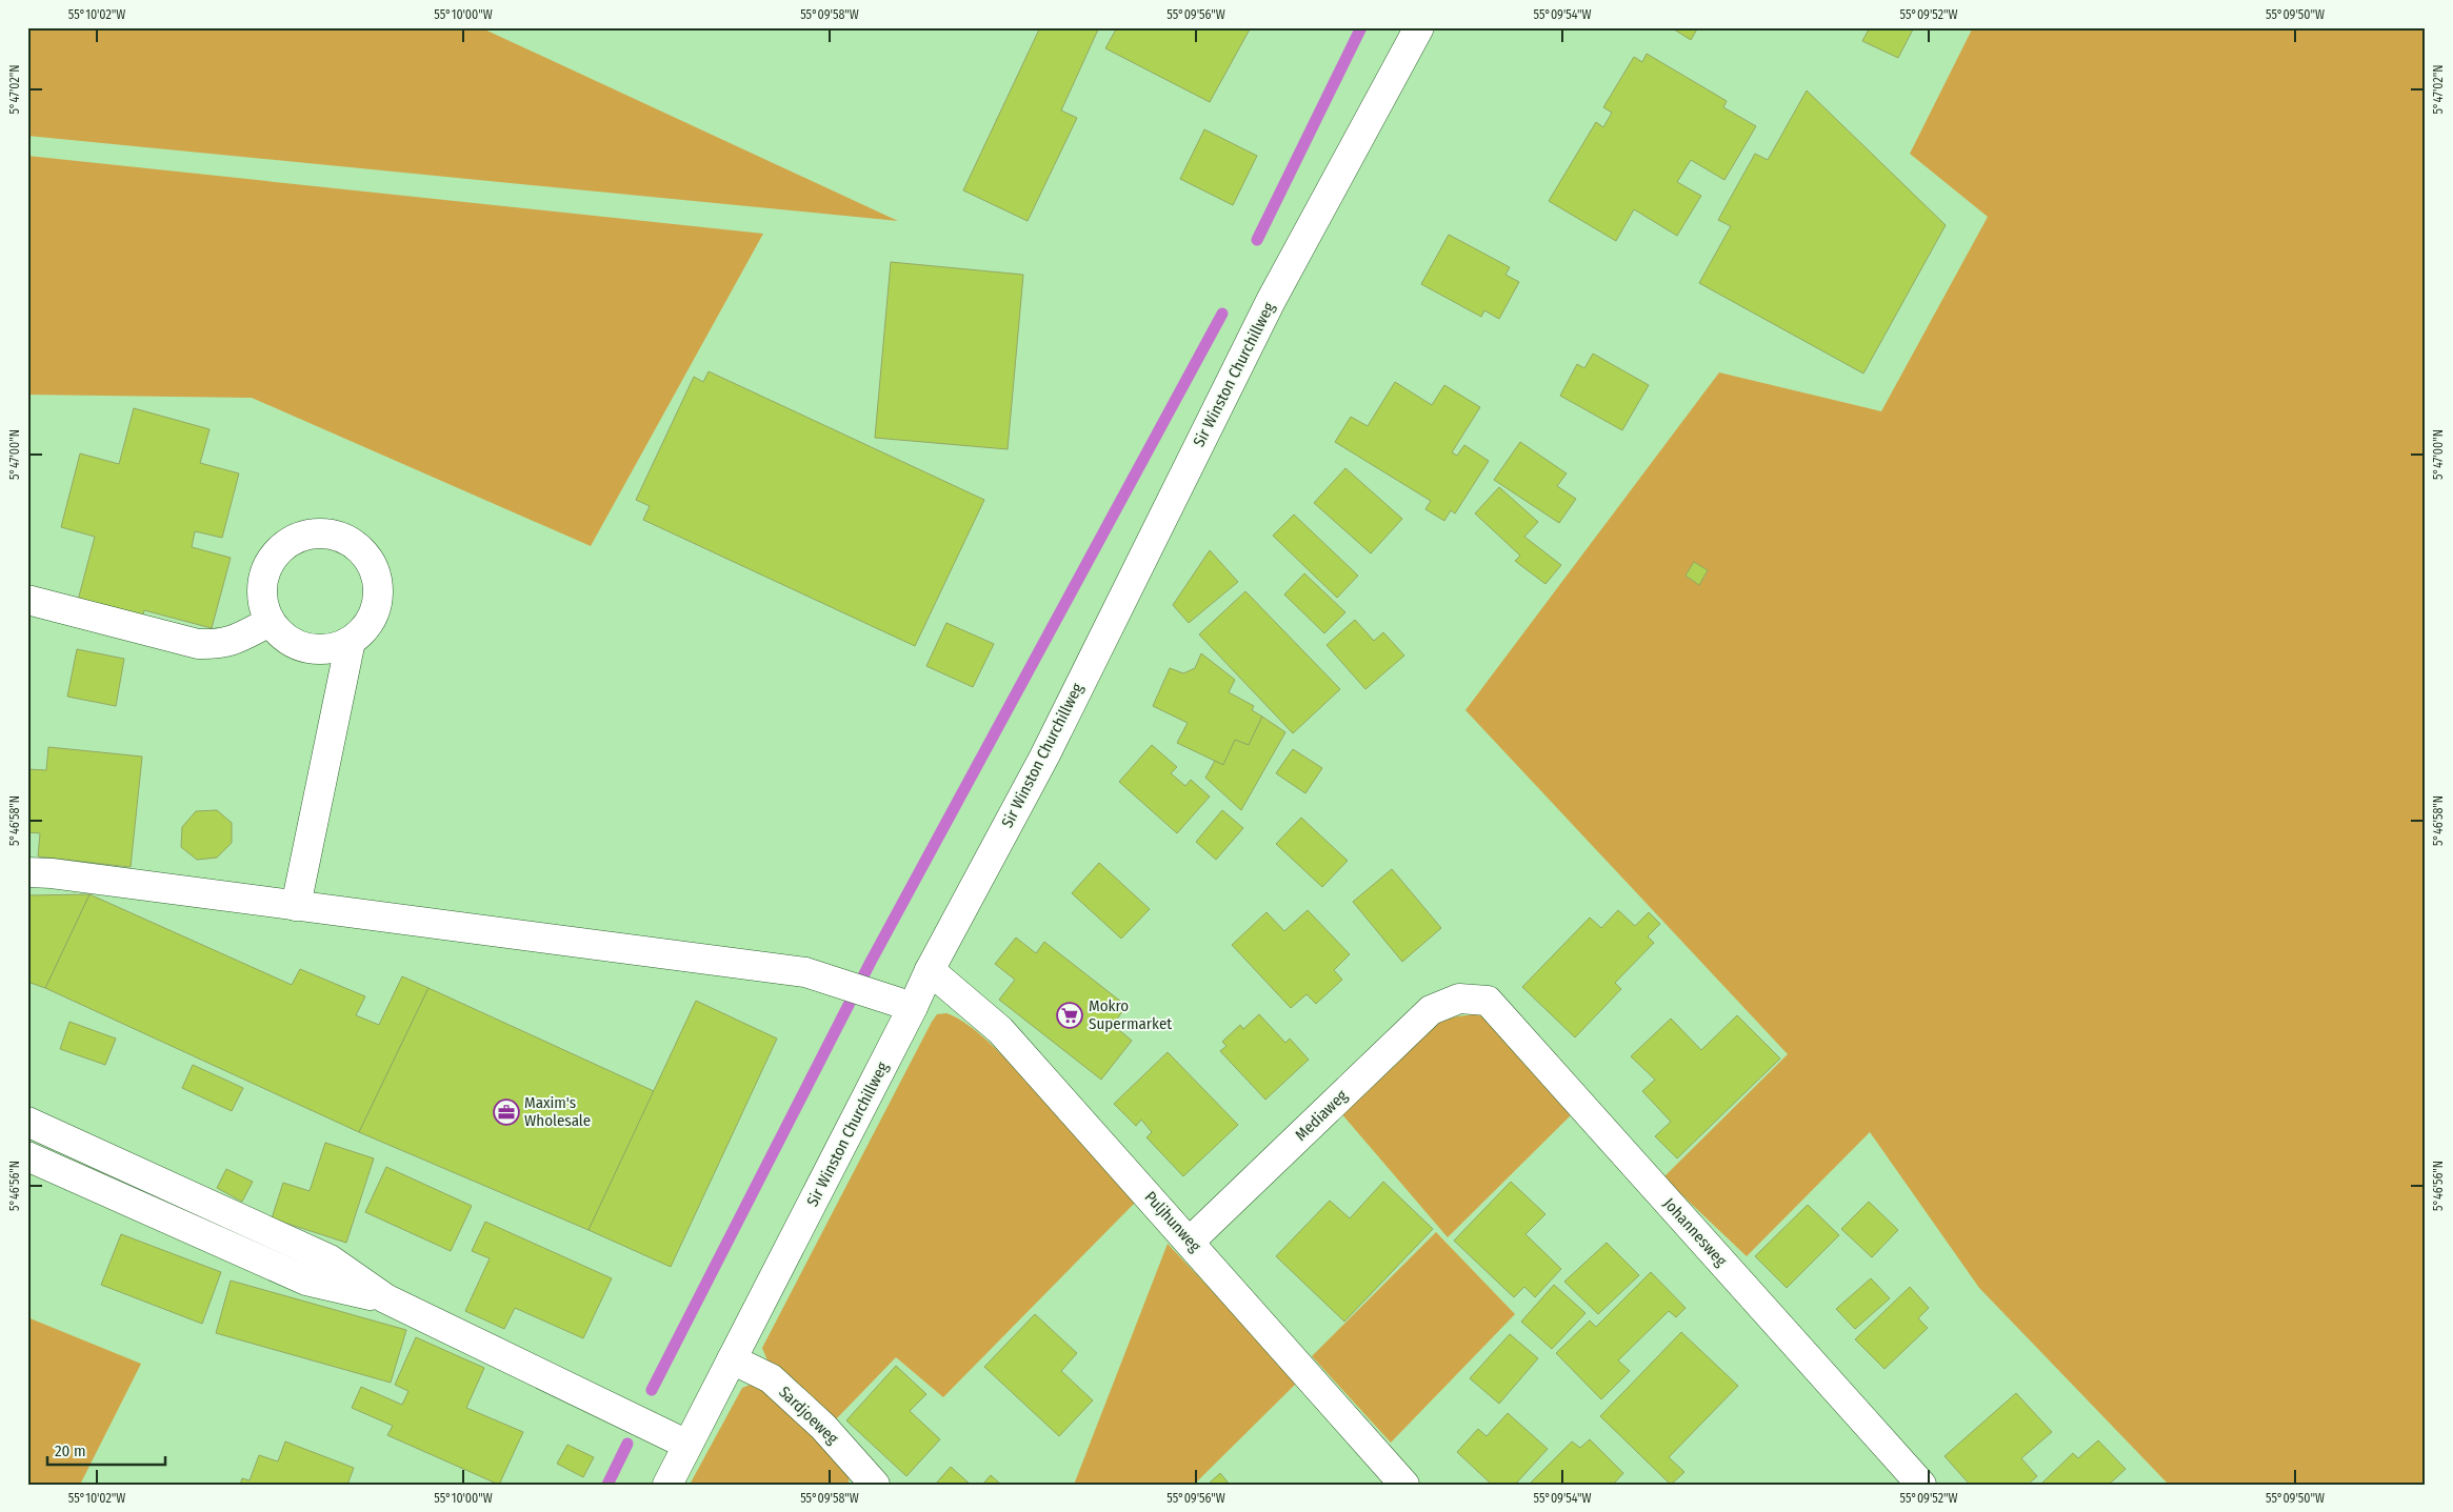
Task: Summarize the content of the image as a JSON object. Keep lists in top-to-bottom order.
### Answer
{
  "streets": {
    "street": [
      "Sir Winston Churchillweg",
      "Mediaweg",
      "Puljhunweg",
      "Johannesweg",
      "Sardjoeweg"
    ]
  },
  "crossings": [
    ["Sir Winston Churchillweg", "Puljhunweg"],
    ["Sir Winston Churchillweg", "Sardjoeweg"],
    ["Mediaweg", "Puljhunweg"],
    ["Mediaweg", "Johannesweg"]
  ],
  "places": {
    "supermarket": ["Mokro Supermarket"],
    "office": ["Maxim's Wholesale"]
  },
  "scale_bar": "20 m",
  "coordinates": [
    "55°10'02\"W",
    "55°10'00\"W",
    "55°09'58\"W",
    "55°09'56\"W",
    "55°09'54\"W",
    "55°09'52\"W",
    "55°09'50\"W",
    "5°47'02\"N",
    "5°47'00\"N",
    "5°46'58\"N",
    "5°46'56\"N"
  ]
}
